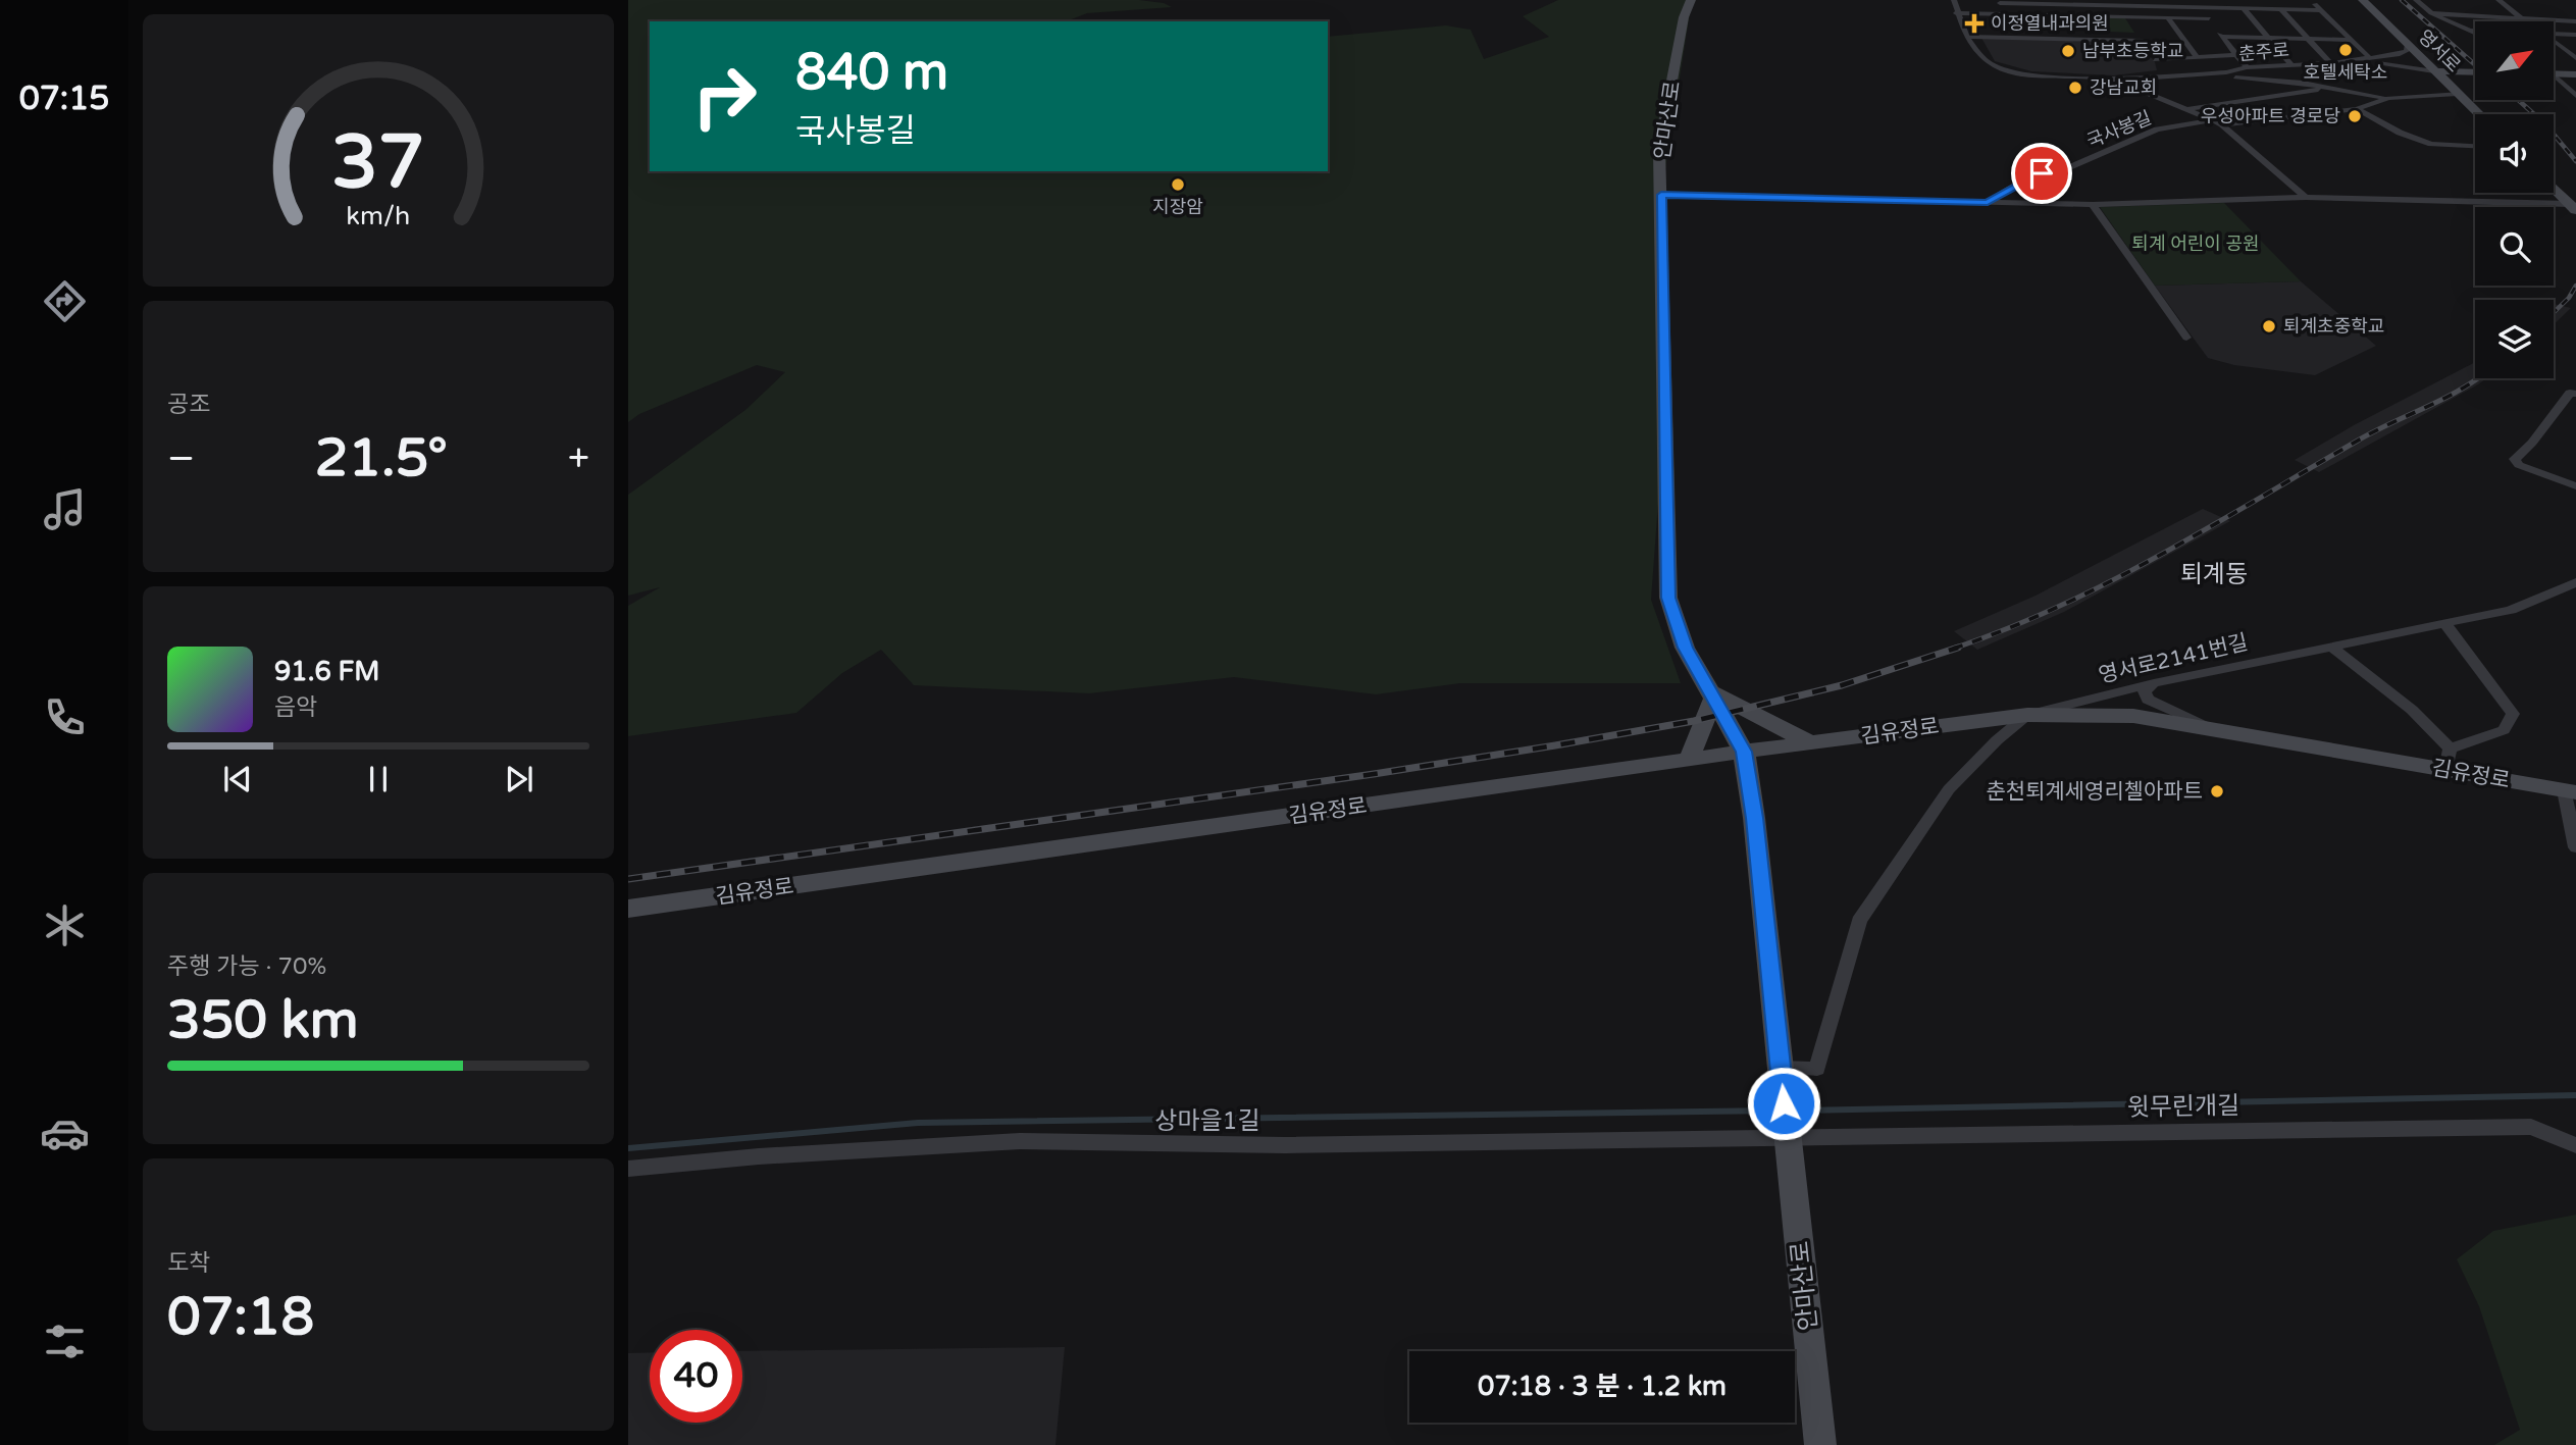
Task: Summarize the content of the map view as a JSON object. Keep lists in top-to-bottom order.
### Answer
{
  "streets": {
    "street": [
      "영서로",
      "춘주로",
      "안마산로",
      "국사봉길",
      "영서로2141번길",
      "김유정로",
      "윗무린개길",
      "상마을1길"
    ]
  },
  "crossings": [
    ["영서로", "춘주로"],
    ["춘주로", "국사봉길"],
    ["안마산로", "김유정로"],
    ["안마산로", "윗무린개길"],
    ["안마산로", "상마을1길"],
    ["영서로2141번길", "김유정로"],
    ["윗무린개길", "상마을1길"]
  ],
  "districts": ["퇴계동"],
  "parks": ["퇴계 어린이 공원"],
  "places": {
    "health": ["이정열내과의원"],
    "other": [
      "호텔세탁소",
      "남부초등학교",
      "강남교회",
      "우성아파트 경로당",
      "지장암",
      "퇴계초중학교",
      "춘천퇴계세영리첼아파트"
    ]
  },
  "north": "top right",
  "page": {
    "tabs": "07:15",
    "turn": ["840 m", "국사봉길"],
    "tile": [
      "공조",
      ["주행 가능 · 70%", "350 km"],
      ["도착", "07:18"]
    ],
    "heat": ["−", "21.5°", "+"],
    "song": ["91.6 FM", "음악"],
    "limit": "40",
    "trip": "07:18 · 3 분 · 1.2 km",
    "gauge": ["37", "km/h"]
  }
}
